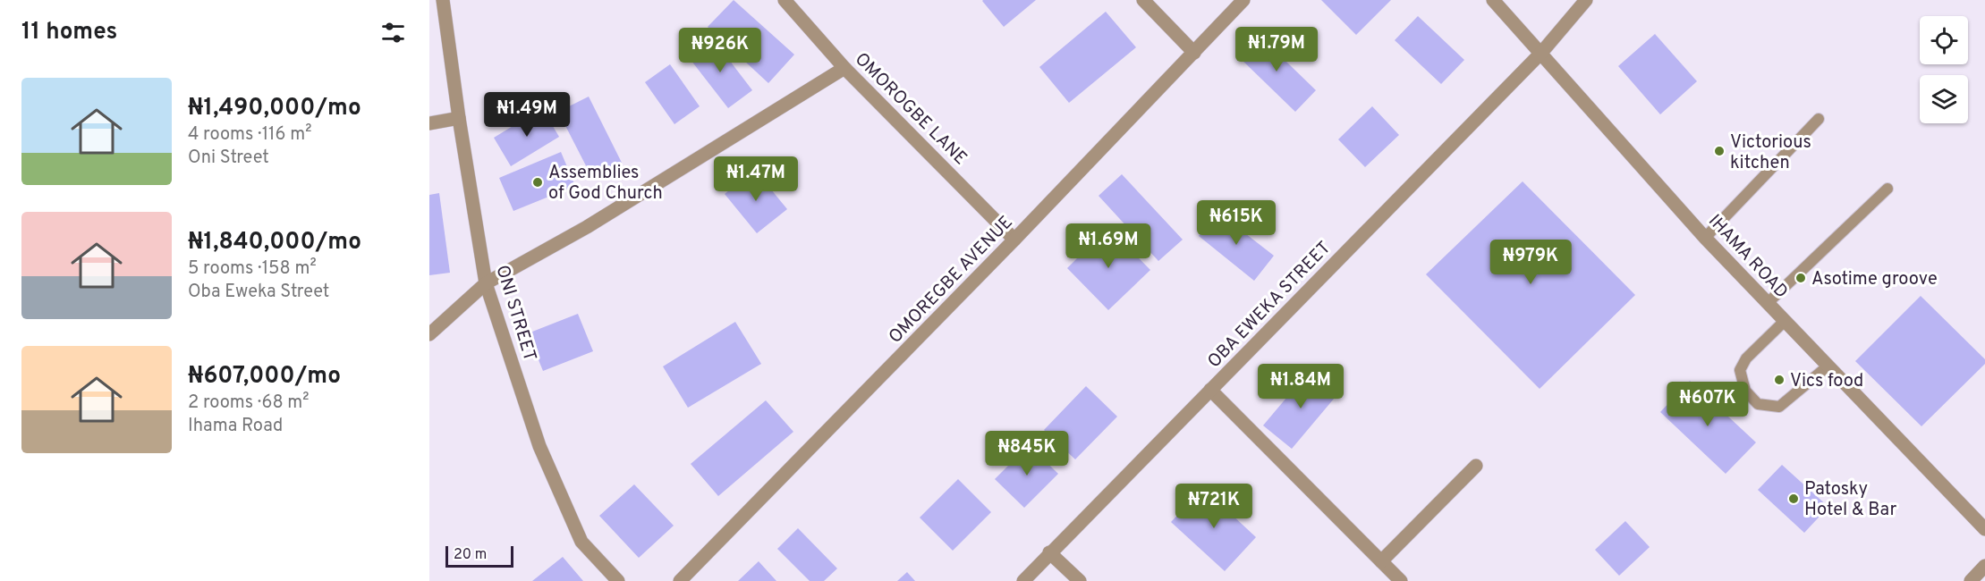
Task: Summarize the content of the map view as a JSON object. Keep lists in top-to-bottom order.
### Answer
{
  "streets": {
    "street": [
      "OMOROGBE LANE",
      "IHAMA ROAD",
      "OMOREGBE AVENUE",
      "OBA EWEKA STREET",
      "ONI STREET"
    ]
  },
  "crossings": [
    ["OMOROGBE LANE", "OMOREGBE AVENUE"],
    ["IHAMA ROAD", "OBA EWEKA STREET"]
  ],
  "places": [
    "Victorious kitchen",
    "Assemblies of God Church",
    "Asotime groove",
    "Vics food",
    "Patosky Hotel & Bar"
  ],
  "scale_bar": "20 m",
  "page": {
    "heading": "11 homes",
    "price": [
      "₦1.79M",
      "₦926K",
      "₦1.49M",
      "₦1.47M",
      "₦615K",
      "₦1.69M",
      "₦979K",
      "₦1.84M",
      "₦607K",
      "₦845K",
      "₦721K"
    ],
    "list": [
      {
        "name": "₦1,490,000/mo",
        "note": "4 rooms · 116 m² · Oni Street"
      },
      {
        "name": "₦1,840,000/mo",
        "note": "5 rooms · 158 m² · Oba Eweka Street"
      },
      {
        "name": "₦607,000/mo",
        "note": "2 rooms · 68 m² · Ihama Road"
      }
    ],
    "scale": "20 m"
  }
}
